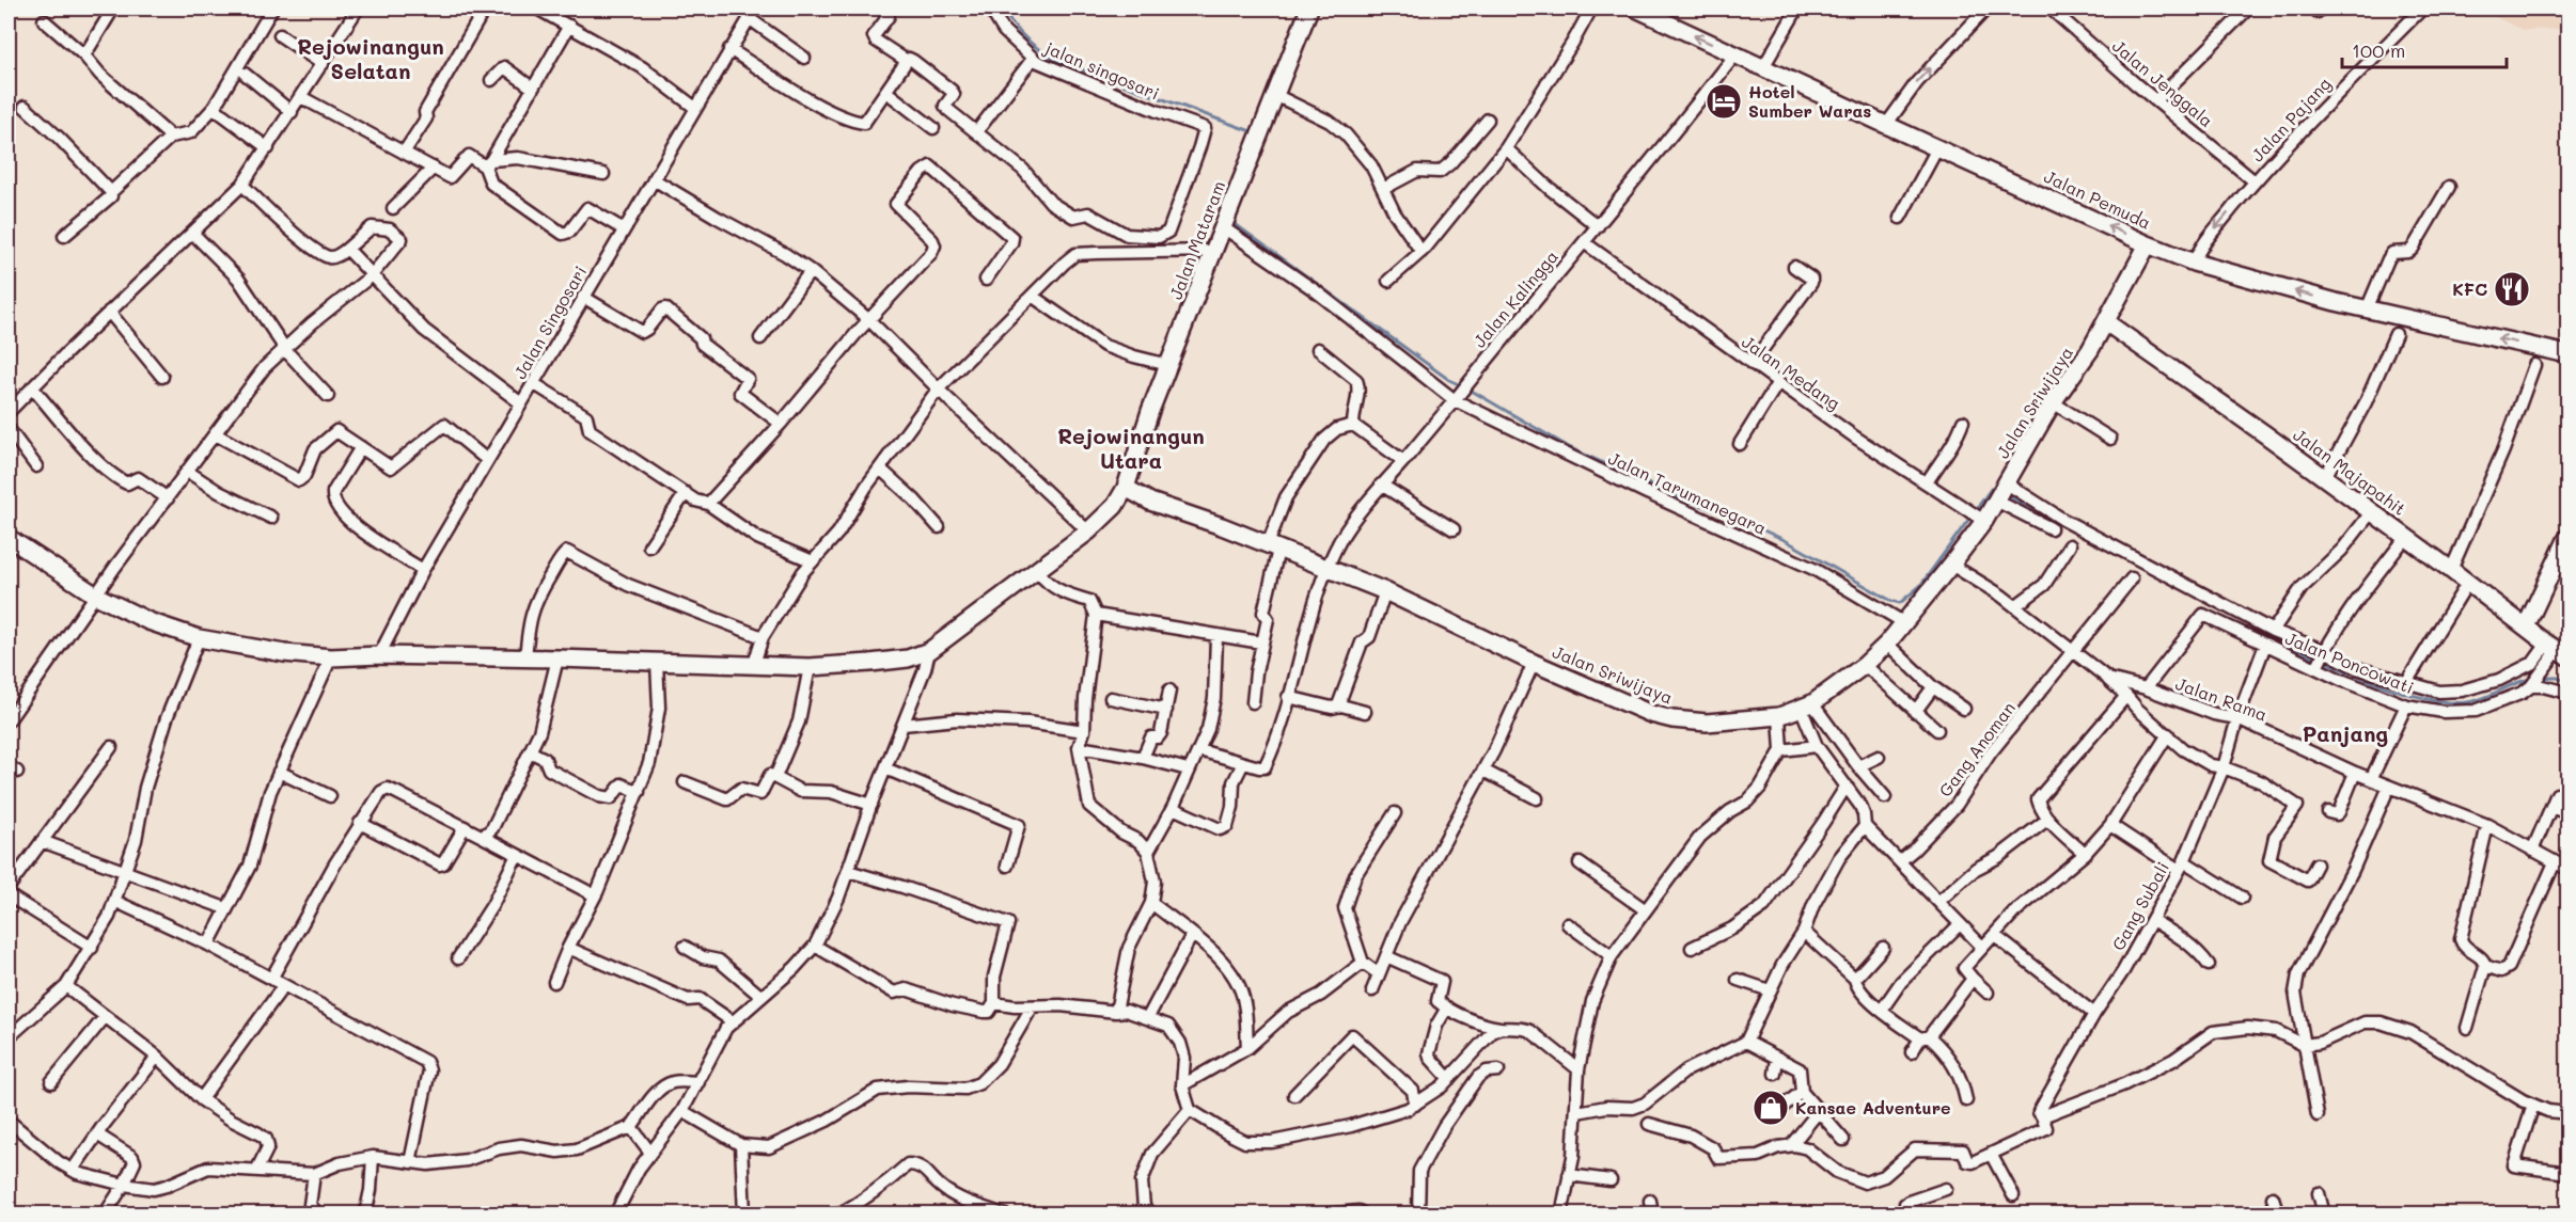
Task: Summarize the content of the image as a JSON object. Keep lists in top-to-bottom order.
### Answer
{
  "streets": {
    "street": [
      "jalan singosari",
      "Jalan Jenggala",
      "Jalan Pajang",
      "Jalan Pemuda",
      "Jalan Mataram",
      "Jalan Kalingga",
      "Jalan Singosari",
      "Jalan Medang",
      "Jalan Sriwijaya",
      "Jalan Majapahit",
      "Jalan Tarumanegara",
      "Jalan Poncowati",
      "Jalan Rama",
      "Gang Anoman",
      "Gang Subali"
    ]
  },
  "crossings": [
    ["Jalan Jenggala", "Jalan Pajang"],
    ["Jalan Pajang", "Jalan Pemuda"],
    ["Jalan Pemuda", "Jalan Kalingga"],
    ["Jalan Pemuda", "Jalan Sriwijaya"],
    ["Jalan Mataram", "Jalan Sriwijaya"],
    ["Jalan Mataram", "Jalan Tarumanegara"],
    ["Jalan Kalingga", "Jalan Medang"],
    ["Jalan Kalingga", "Jalan Sriwijaya"],
    ["Jalan Kalingga", "Jalan Tarumanegara"],
    ["Jalan Medang", "Jalan Sriwijaya"],
    ["Jalan Sriwijaya", "Jalan Majapahit"],
    ["Jalan Sriwijaya", "Jalan Tarumanegara"],
    ["Jalan Sriwijaya", "Jalan Rama"],
    ["Jalan Poncowati", "Jalan Rama"],
    ["Jalan Poncowati", "Gang Subali"],
    ["Jalan Rama", "Gang Anoman"],
    ["Jalan Rama", "Gang Subali"]
  ],
  "one_way": ["Jalan Pemuda"],
  "districts": ["Rejowinangun Selatan", "Rejowinangun Utara", "Panjang"],
  "places": {
    "hotel": ["Hotel Sumber Waras"],
    "restaurant": ["KFC"],
    "shop": ["Kansae Adventure"]
  },
  "scale_bar": "100 m"
}
